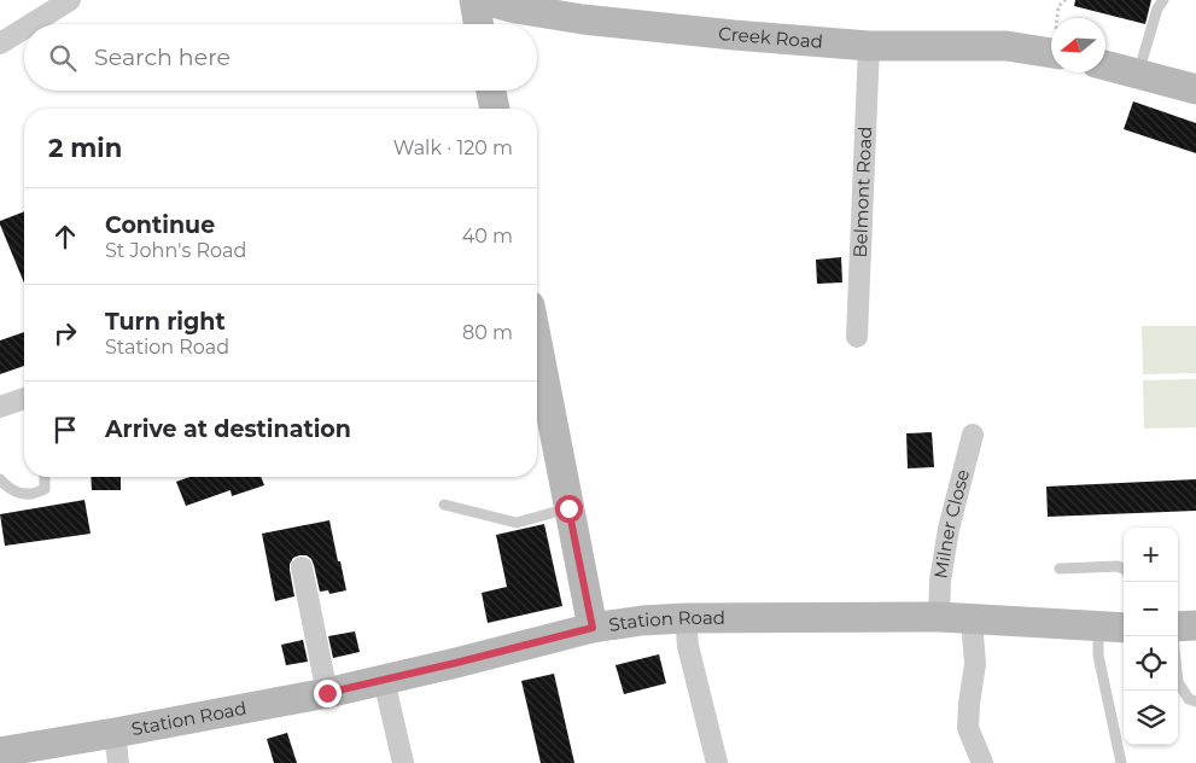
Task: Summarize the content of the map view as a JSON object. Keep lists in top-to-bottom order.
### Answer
{
  "streets": {
    "main road": ["Creek Road", "Station Road"],
    "street": ["Belmont Road", "Milner Close"]
  },
  "crossings": [
    ["Creek Road", "Belmont Road"],
    ["Milner Close", "Station Road"]
  ],
  "north": "left",
  "page": {
    "search": "Search here",
    "heading": ["2 min", "Walk · 120 m"],
    "list": [
      ["Continue", "St John's Road", "40 m"],
      ["Turn right", "Station Road", "80 m"],
      "Arrive at destination"
    ],
    "map_buttons": ["+", "−"]
  }
}
